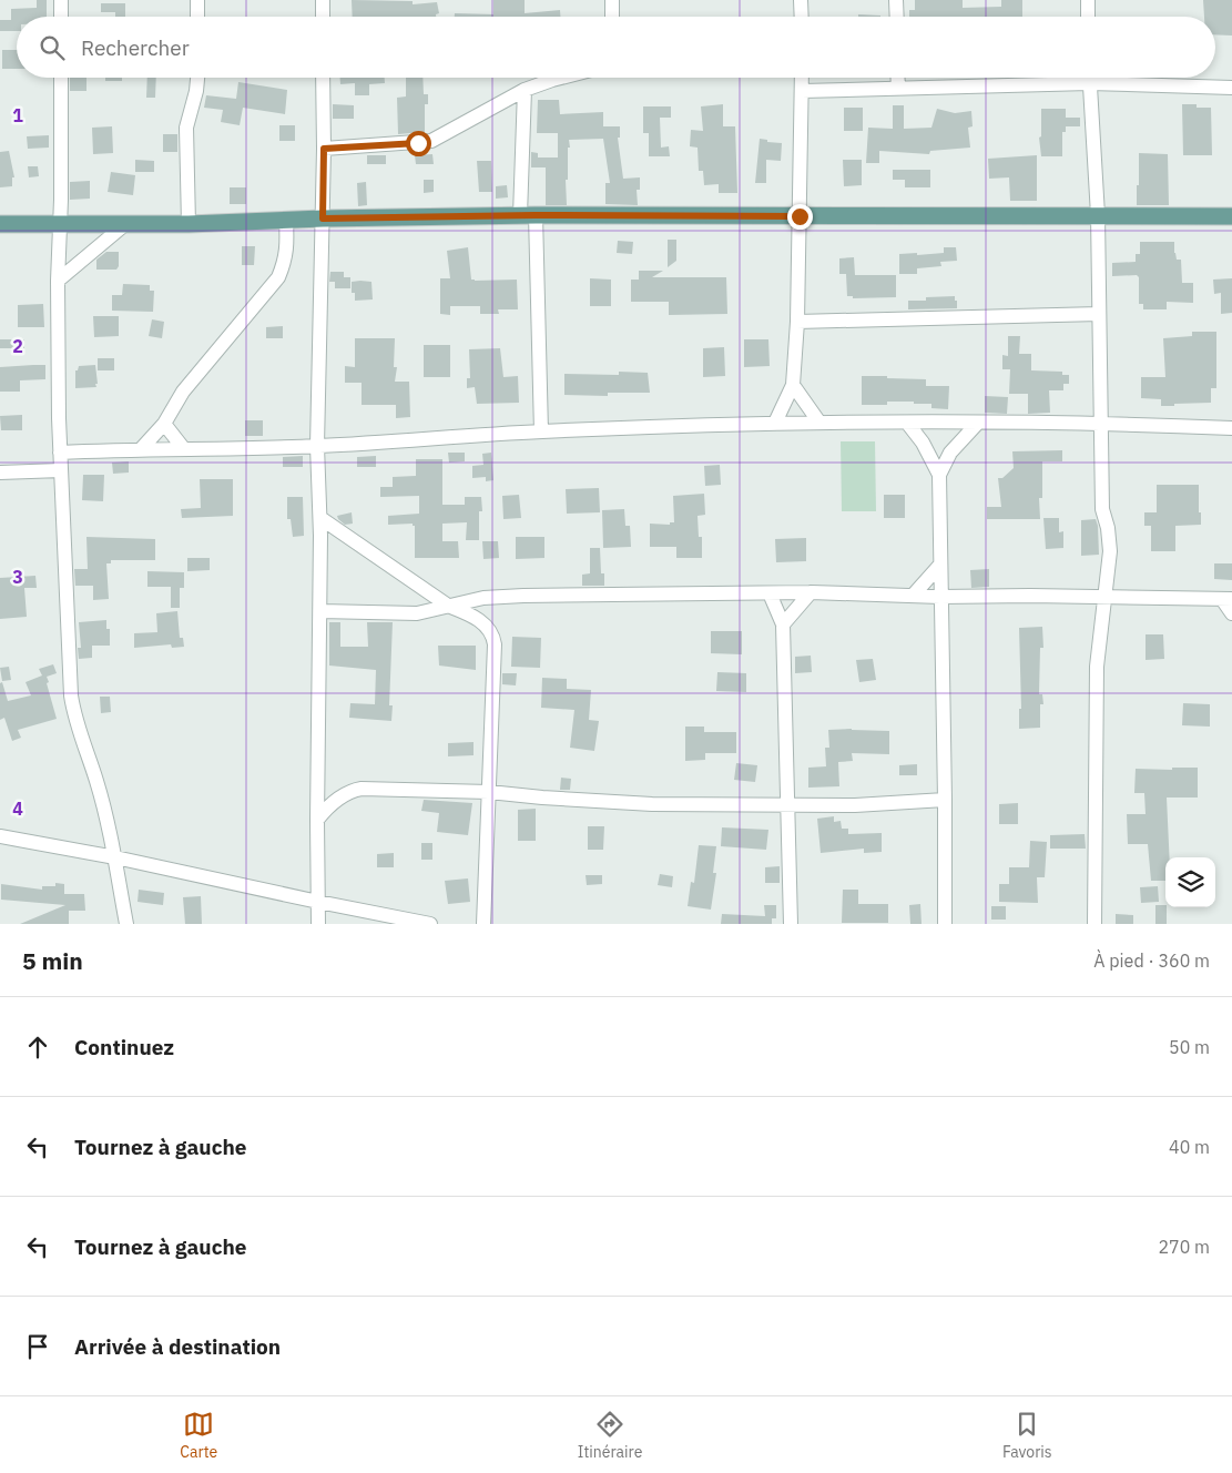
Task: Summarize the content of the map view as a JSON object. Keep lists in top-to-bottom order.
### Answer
{
  "page": {
    "search": "Rechercher",
    "heading": ["5 min", "À pied · 360 m"],
    "list": [
      ["Continuez", "50 m"],
      ["Tournez à gauche", "40 m"],
      ["Tournez à gauche", "270 m"],
      "Arrivée à destination"
    ],
    "nav": ["Carte", "Itinéraire", "Favoris"]
  },
  "grid": {
    "rows": [
      "1",
      "2",
      "3",
      "4"
    ]
  }
}
